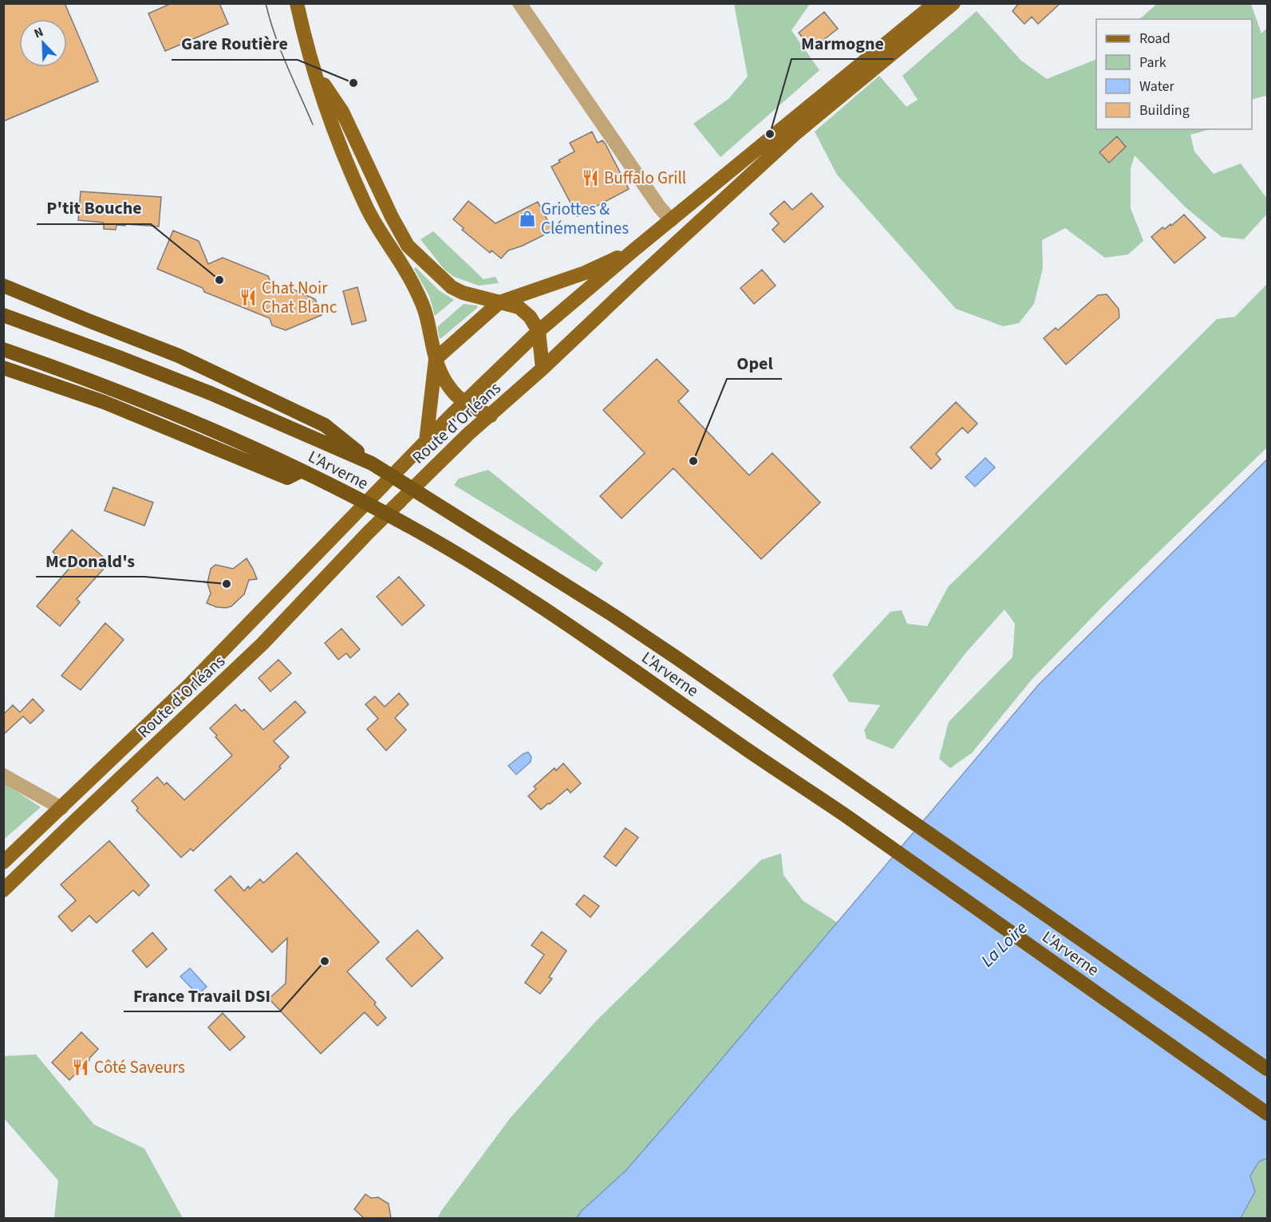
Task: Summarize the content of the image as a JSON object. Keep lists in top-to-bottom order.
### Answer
{
  "streets": {
    "highway": ["L'Arverne"],
    "main road": ["Route d'Orléans"]
  },
  "water": ["La Loire"],
  "places": {
    "other": [
      "Gare Routière",
      "Marmogne",
      "P'tit Bouche",
      "Opel",
      "McDonald's",
      "France Travail DSI"
    ],
    "restaurant": ["Buffalo Grill", "Chat Noir Chat Blanc", "Côté Saveurs"],
    "shop": ["Griottes & Clémentines"]
  },
  "legend": [
    "Road",
    "Park",
    "Water",
    "Building"
  ],
  "north": "top left"
}
